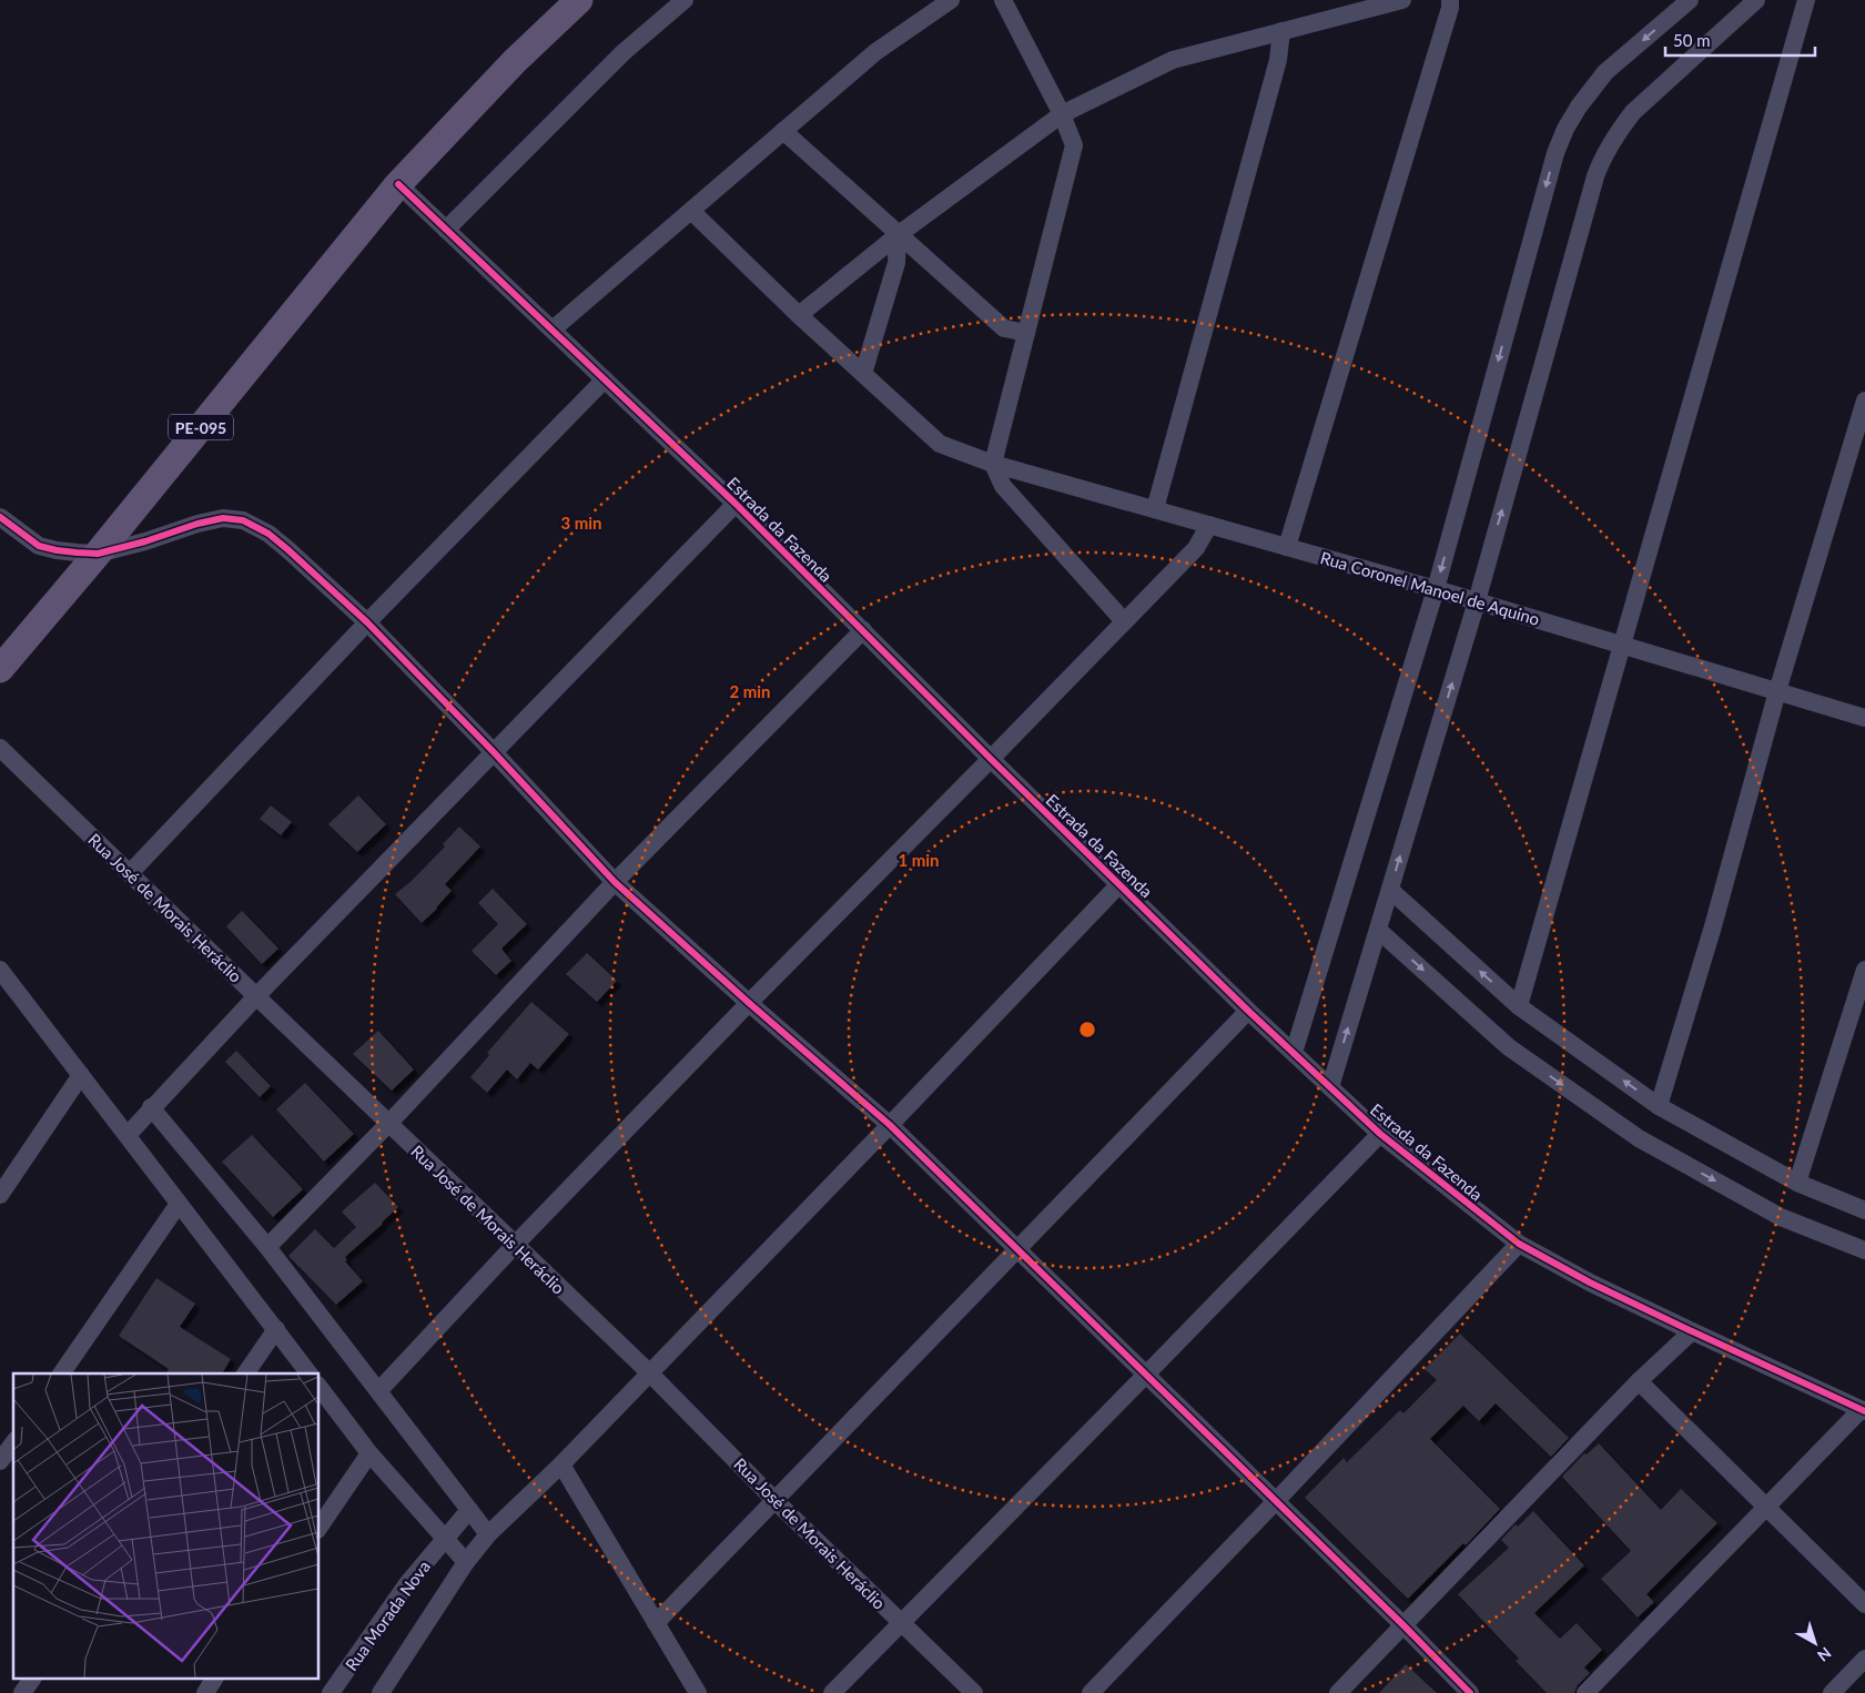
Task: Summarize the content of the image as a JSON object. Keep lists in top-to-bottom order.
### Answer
{
  "streets": {
    "main road": ["PE-095"],
    "street": [
      "Estrada da Fazenda",
      "Rua Coronel Manoel de Aquino",
      "Rua José de Morais Heráclio",
      "Rua Morada Nova"
    ]
  },
  "crossings": [
    ["PE-095", "Estrada da Fazenda"]
  ],
  "scale_bar": "50 m",
  "north": "bottom right",
  "rings": ["3 min", "2 min", "1 min"]
}
